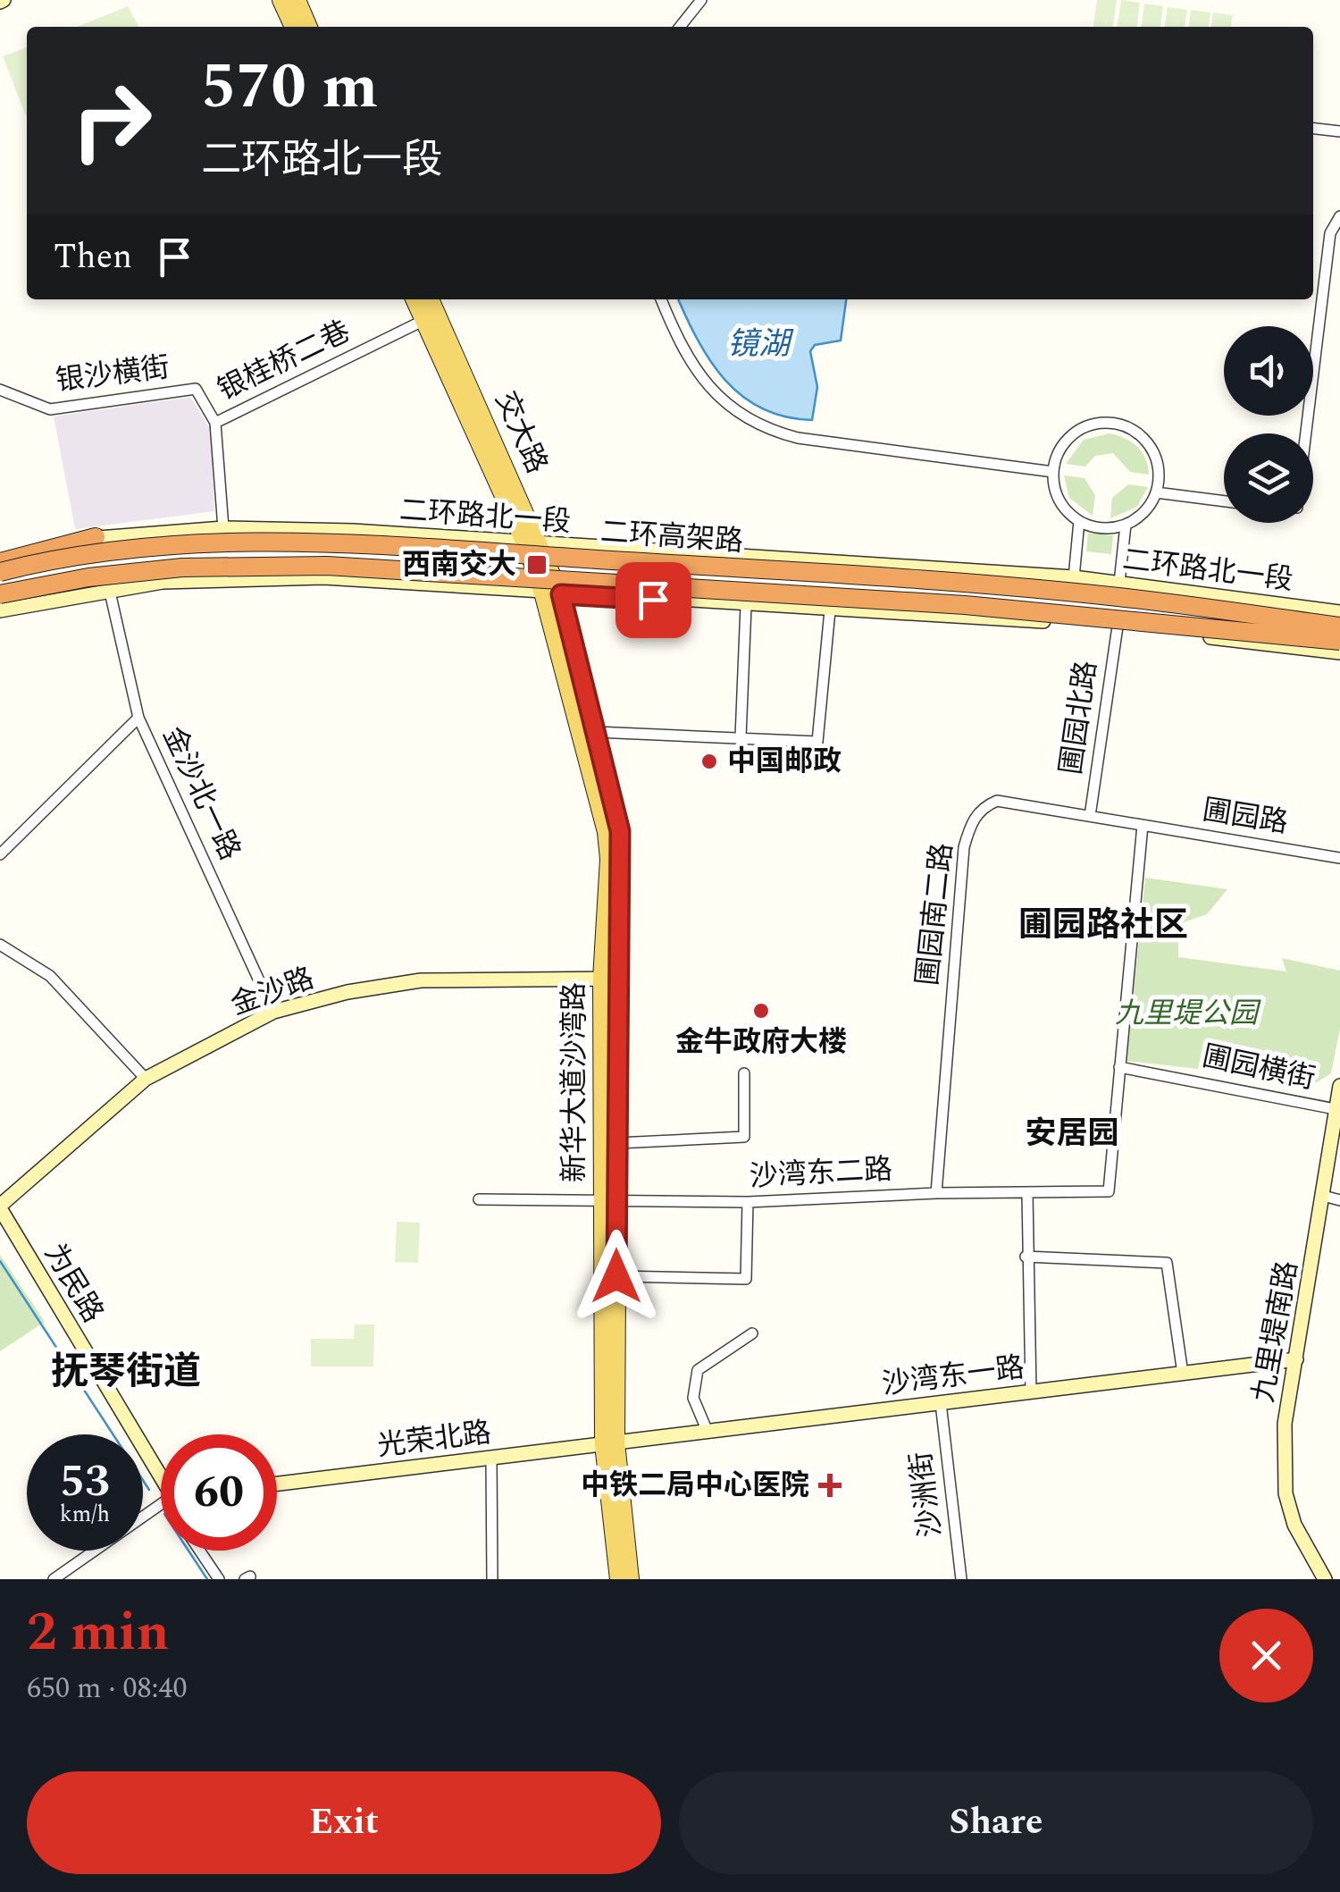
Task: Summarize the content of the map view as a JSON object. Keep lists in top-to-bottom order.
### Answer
{
  "streets": {
    "highway": ["二环高架路"],
    "main road": [
      "交大路",
      "二环路北一段",
      "金沙路",
      "新华大道沙湾路",
      "为民路",
      "九里堤南路",
      "沙湾东一路",
      "光荣北路"
    ],
    "street": [
      "银桂桥二巷",
      "银沙横街",
      "圃园北路",
      "金沙北一路",
      "圃园路",
      "圃园南二路",
      "圃园横街",
      "沙湾东二路",
      "沙洲街"
    ]
  },
  "crossings": [
    ["银桂桥二巷", "银沙横街"],
    ["银桂桥二巷", "交大路"],
    ["交大路", "二环路北一段"],
    ["交大路", "新华大道沙湾路"],
    ["圃园北路", "圃园南二路"],
    ["金沙北一路", "金沙路"],
    ["圃园路", "圃园南二路"],
    ["圃园南二路", "沙湾东二路"],
    ["金沙路", "新华大道沙湾路"],
    ["金沙路", "为民路"],
    ["圃园横街", "沙湾东二路"],
    ["圃园横街", "九里堤南路"],
    ["新华大道沙湾路", "沙湾东二路"],
    ["新华大道沙湾路", "沙湾东一路"],
    ["新华大道沙湾路", "光荣北路"],
    ["九里堤南路", "沙湾东一路"],
    ["沙湾东一路", "光荣北路"],
    ["沙湾东一路", "沙洲街"]
  ],
  "districts": ["圃园路社区", "安居园", "抚琴街道"],
  "water": ["镜湖"],
  "parks": ["九里堤公园"],
  "places": {
    "transit": ["西南交大"],
    "other": ["中国邮政", "金牛政府大楼"],
    "health": ["中铁二局中心医院"]
  },
  "page": {
    "turn": ["570 m", "二环路北一段"],
    "then": "Then",
    "speed": "53 km/h",
    "limit": "60",
    "heading": ["2 min", "650 m · 08:40"],
    "buttons": ["Exit", "Share"]
  }
}
